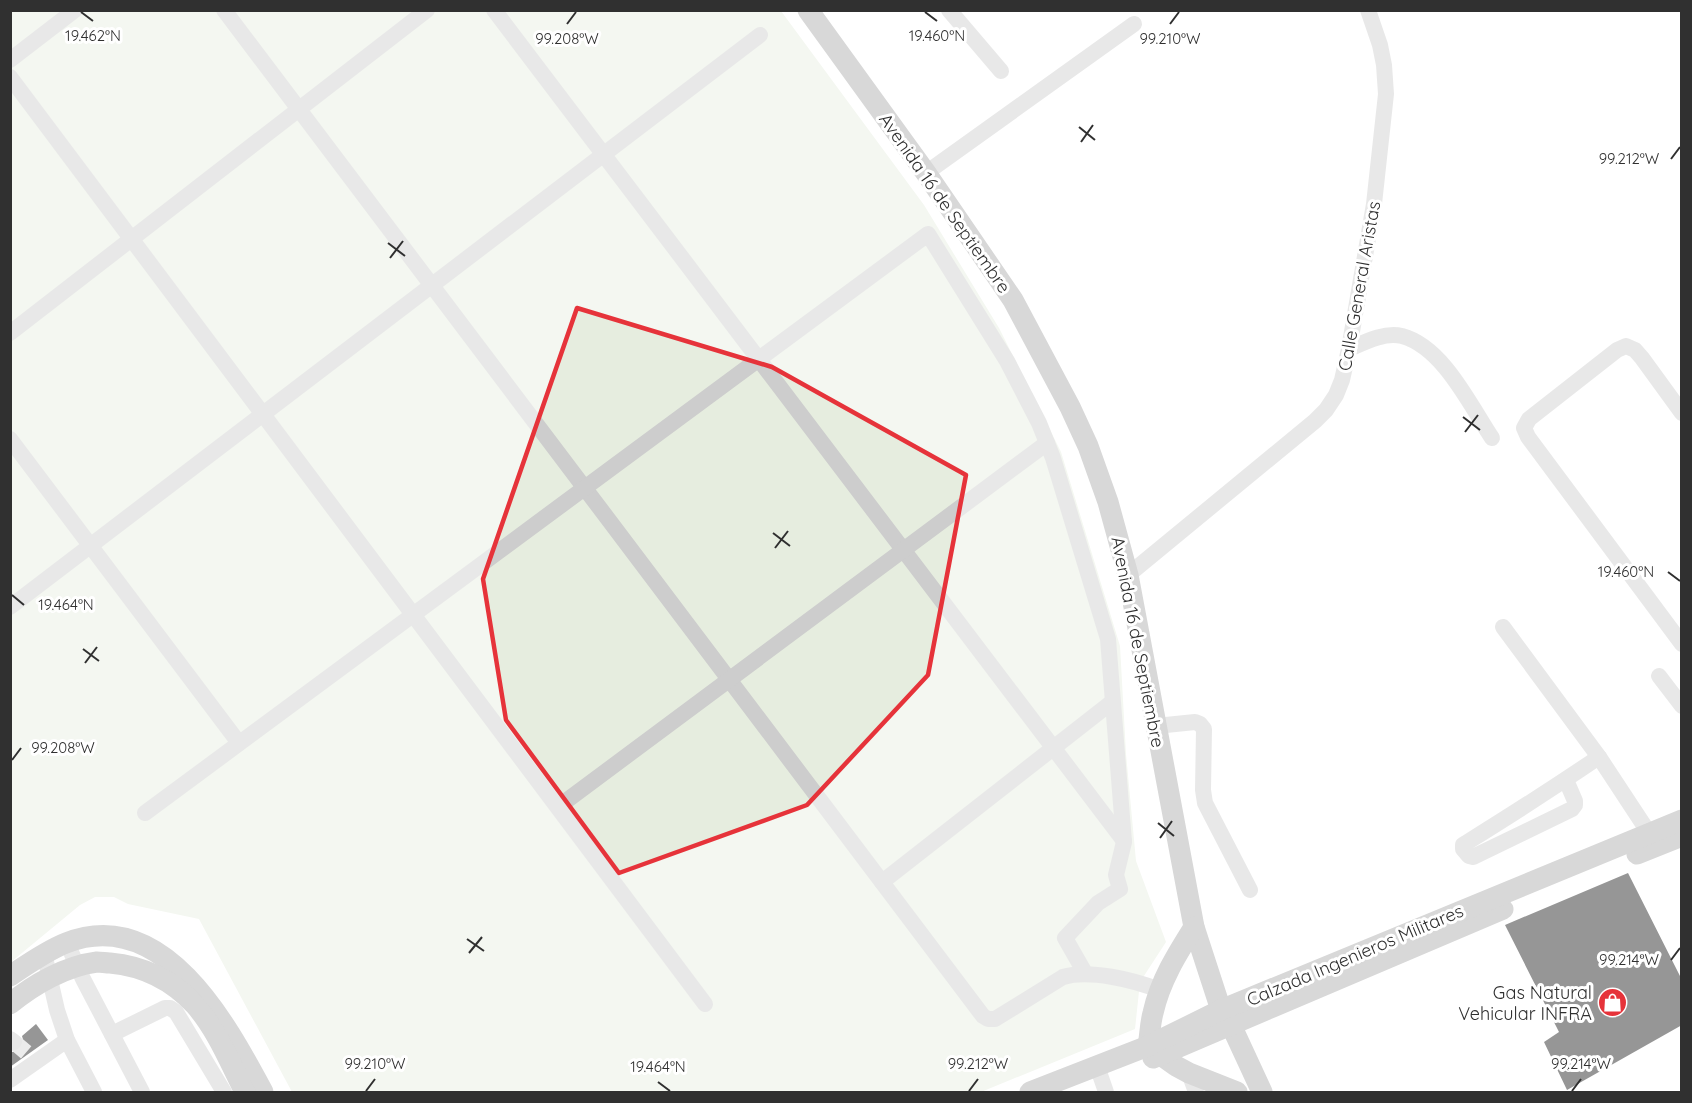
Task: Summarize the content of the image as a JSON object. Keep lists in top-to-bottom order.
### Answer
{
  "streets": {
    "main road": ["Avenida 16 de Septiembre", "Calzada Ingenieros Militares"],
    "street": ["Calle General Aristas"]
  },
  "crossings": [
    ["Avenida 16 de Septiembre", "Calle General Aristas"],
    ["Avenida 16 de Septiembre", "Calzada Ingenieros Militares"]
  ],
  "places": {
    "shop": ["Gas Natural Vehicular INFRA"]
  },
  "coordinates": [
    "19.462°N",
    "19.460°N",
    "99.208°W",
    "99.210°W",
    "99.212°W",
    "19.464°N",
    "99.214°W"
  ]
}
